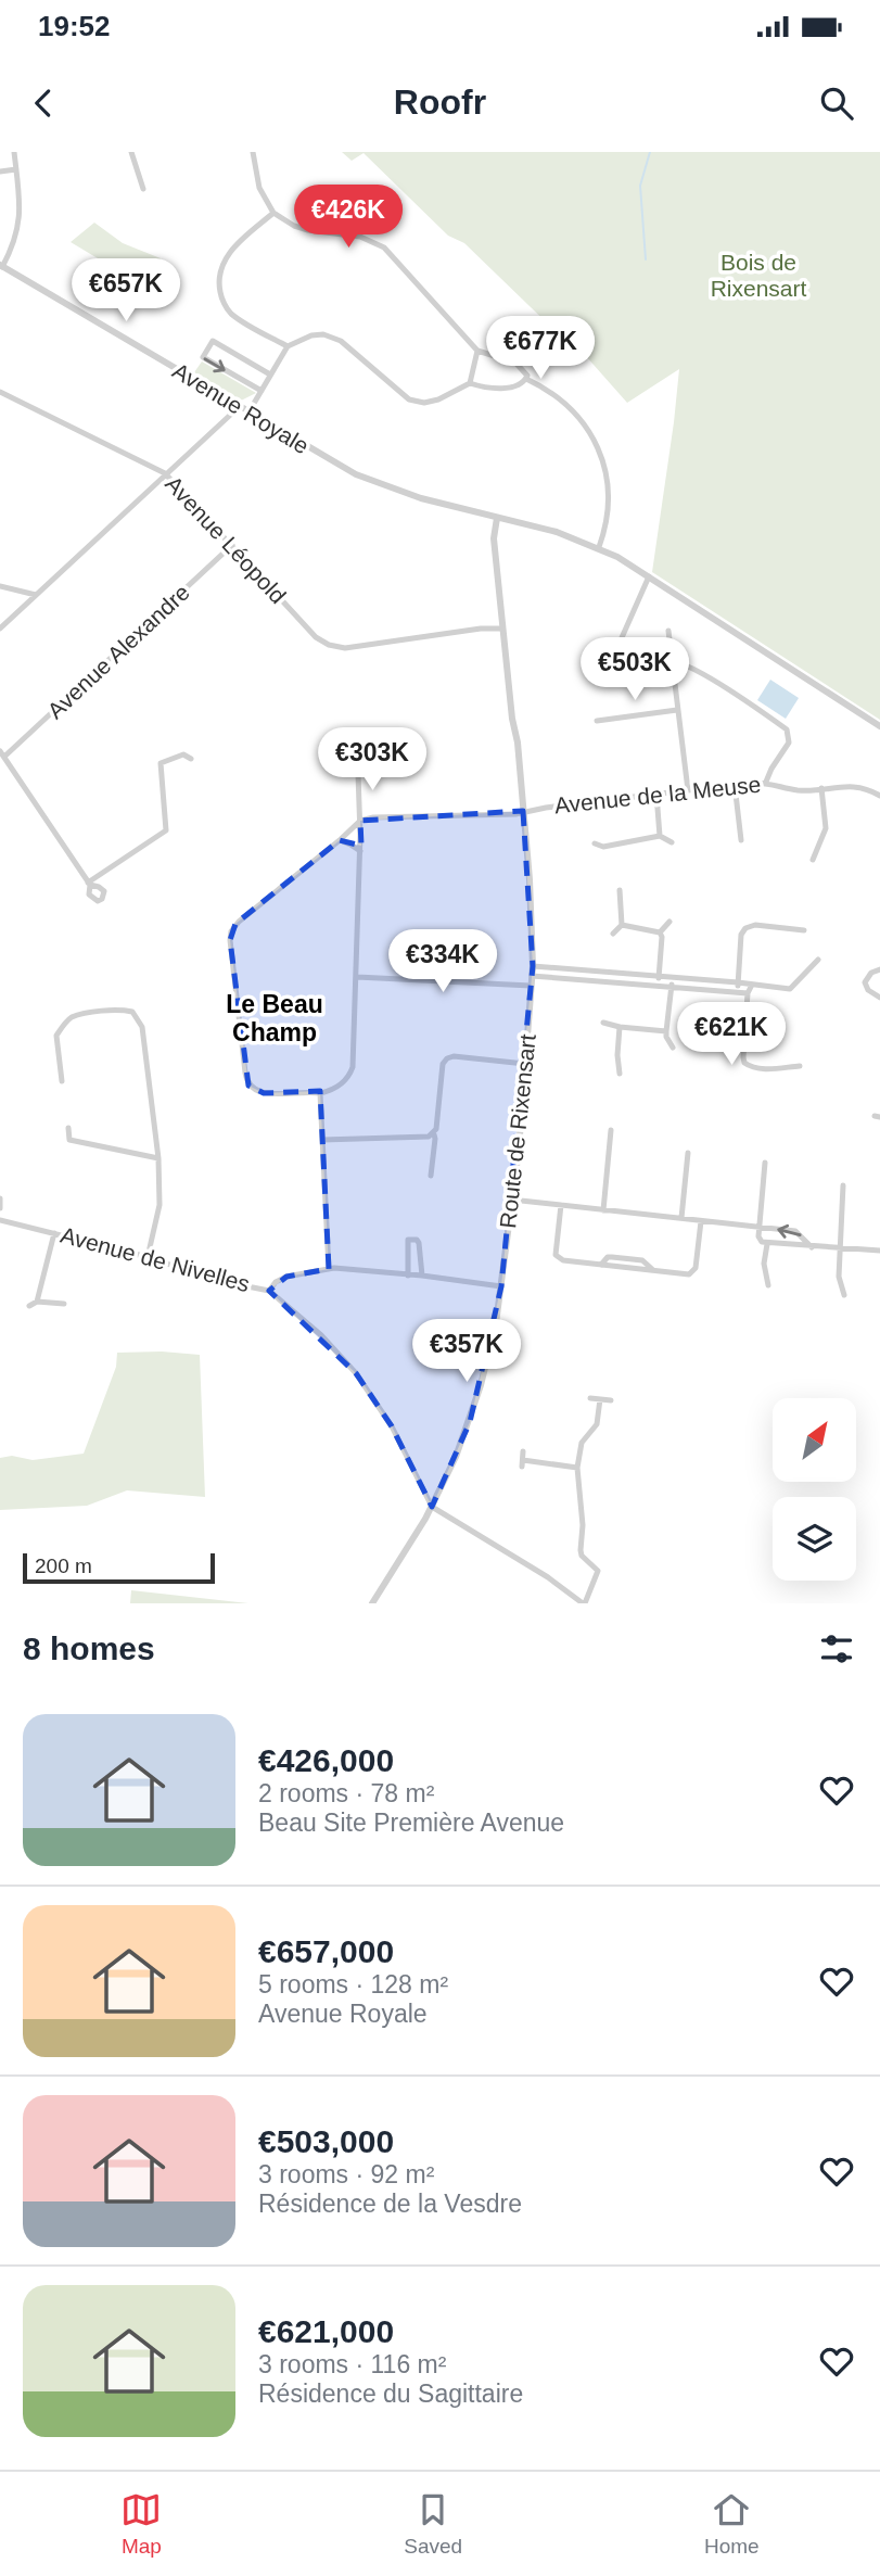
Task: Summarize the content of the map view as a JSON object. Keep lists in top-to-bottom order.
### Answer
{
  "streets": {
    "street": [
      "Avenue Royale",
      "Avenue Léopold",
      "Avenue Alexandre",
      "Avenue de la Meuse",
      "Route de Rixensart",
      "Avenue de Nivelles"
    ]
  },
  "crossings": [
    ["Avenue Royale", "Route de Rixensart"],
    ["Avenue Léopold", "Avenue Alexandre"],
    ["Avenue Léopold", "Route de Rixensart"],
    ["Avenue de la Meuse", "Route de Rixensart"],
    ["Route de Rixensart", "Avenue de Nivelles"]
  ],
  "districts": ["Le Beau Champ"],
  "parks": ["Bois de Rixensart"],
  "scale_bar": "200 m",
  "north": "top right",
  "page": {
    "status": "19:52",
    "header": "Roofr",
    "price": [
      "€426K",
      "€657K",
      "€677K",
      "€503K",
      "€303K",
      "€334K",
      "€621K",
      "€357K"
    ],
    "scale": "200 m",
    "heading": "8 homes",
    "list": [
      {
        "name": "€426,000",
        "note": "2 rooms · 78 m² · Beau Site Première Avenue"
      },
      {
        "name": "€657,000",
        "note": "5 rooms · 128 m² · Avenue Royale"
      },
      {
        "name": "€503,000",
        "note": "3 rooms · 92 m² · Résidence de la Vesdre"
      },
      {
        "name": "€621,000",
        "note": "3 rooms · 116 m² · Résidence du Sagittaire"
      }
    ],
    "tabs": ["Map", "Saved", "Home"]
  }
}
